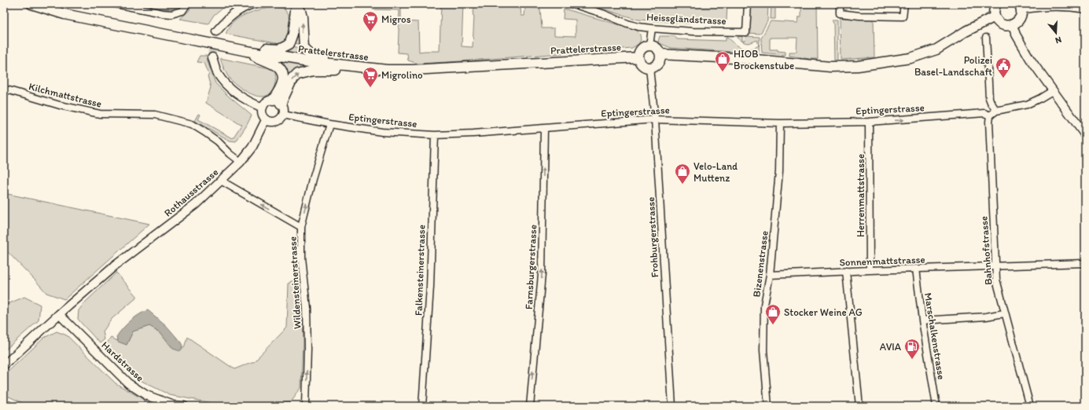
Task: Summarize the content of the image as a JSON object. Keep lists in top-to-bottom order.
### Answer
{
  "streets": {
    "main road": ["Prattelerstrasse"],
    "street": [
      "Heissgländstrasse",
      "Kilchmattstrasse",
      "Eptingerstrasse",
      "Rothausstrasse",
      "Herrenmattstrasse",
      "Frohburgerstrasse",
      "Bahnhofstrasse",
      "Sonnenmattstrasse",
      "Bizenenstrasse",
      "Farnsburgerstrasse",
      "Falkensteinerstrasse",
      "Wildensteinerstrasse",
      "Marschalkenstrasse",
      "Hardstrasse"
    ]
  },
  "crossings": [
    ["Prattelerstrasse", "Frohburgerstrasse"],
    ["Kilchmattstrasse", "Rothausstrasse"],
    ["Eptingerstrasse", "Rothausstrasse"],
    ["Eptingerstrasse", "Herrenmattstrasse"],
    ["Eptingerstrasse", "Frohburgerstrasse"],
    ["Eptingerstrasse", "Bahnhofstrasse"],
    ["Eptingerstrasse", "Bizenenstrasse"],
    ["Eptingerstrasse", "Farnsburgerstrasse"],
    ["Eptingerstrasse", "Falkensteinerstrasse"],
    ["Eptingerstrasse", "Wildensteinerstrasse"],
    ["Rothausstrasse", "Hardstrasse"],
    ["Herrenmattstrasse", "Sonnenmattstrasse"],
    ["Bahnhofstrasse", "Sonnenmattstrasse"],
    ["Sonnenmattstrasse", "Bizenenstrasse"],
    ["Sonnenmattstrasse", "Marschalkenstrasse"]
  ],
  "one_way": ["Farnsburgerstrasse", "Wildensteinerstrasse"],
  "places": {
    "supermarket": ["Migros", "Migrolino"],
    "shop": ["HIOB Brockenstube", "Velo-Land Muttenz", "Stocker Weine AG"],
    "public building": ["Polizei Basel-Landschaft"],
    "fuel station": ["AVIA"]
  },
  "north": "bottom"
}
